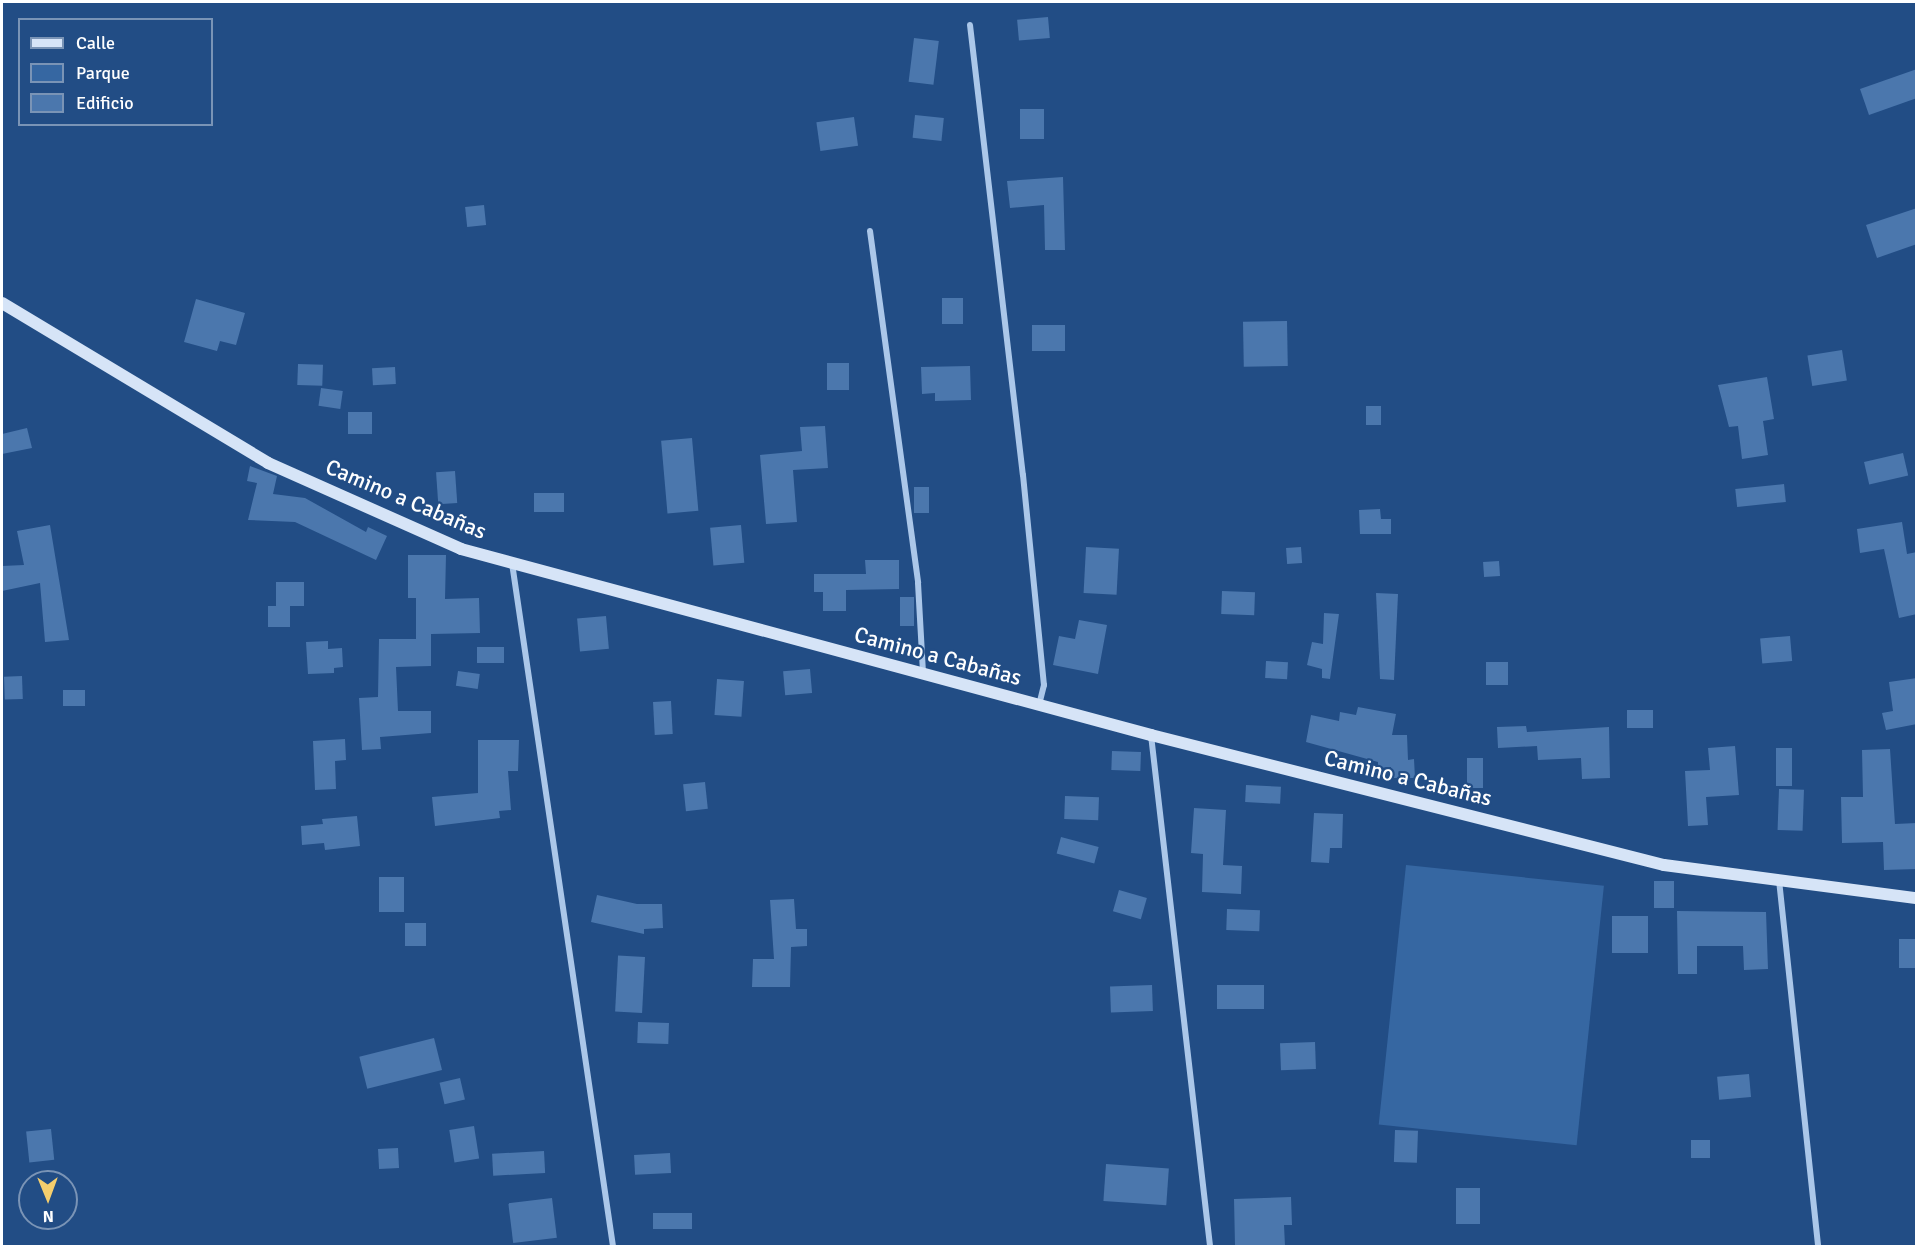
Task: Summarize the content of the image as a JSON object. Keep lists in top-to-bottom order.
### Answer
{
  "streets": {
    "street": ["Camino a Cabañas"]
  },
  "legend": ["Calle", "Parque", "Edificio"],
  "north": "bottom"
}
